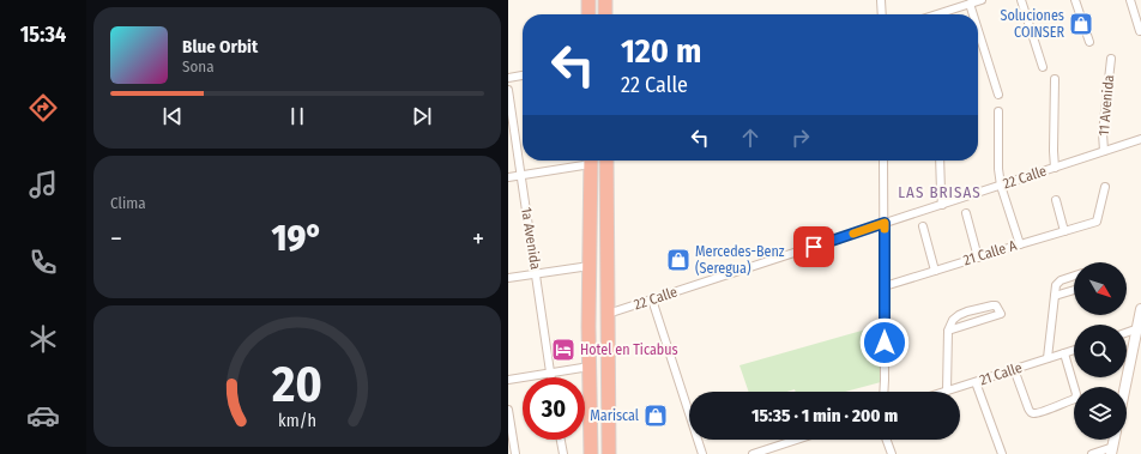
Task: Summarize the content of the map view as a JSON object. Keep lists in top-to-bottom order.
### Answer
{
  "streets": {
    "street": [
      "11 Avenida",
      "22 Calle",
      "1a Avenida",
      "21 Calle A",
      "21 Calle"
    ]
  },
  "crossings": [
    ["11 Avenida", "22 Calle"]
  ],
  "districts": ["LAS BRISAS"],
  "places": {
    "shop": ["Soluciones COINSER", "Mercedes-Benz (Seregua)", "Mariscal"],
    "hotel": ["Hotel en Ticabus"]
  },
  "north": "bottom right",
  "page": {
    "tabs": "15:34",
    "turn": ["120 m", "22 Calle"],
    "song": ["Blue Orbit", "Sona"],
    "tile": "Clima",
    "heat": ["−", "19°", "+"],
    "limit": "30",
    "trip": "15:35 · 1 min · 200 m",
    "gauge": ["20", "km/h"]
  }
}
